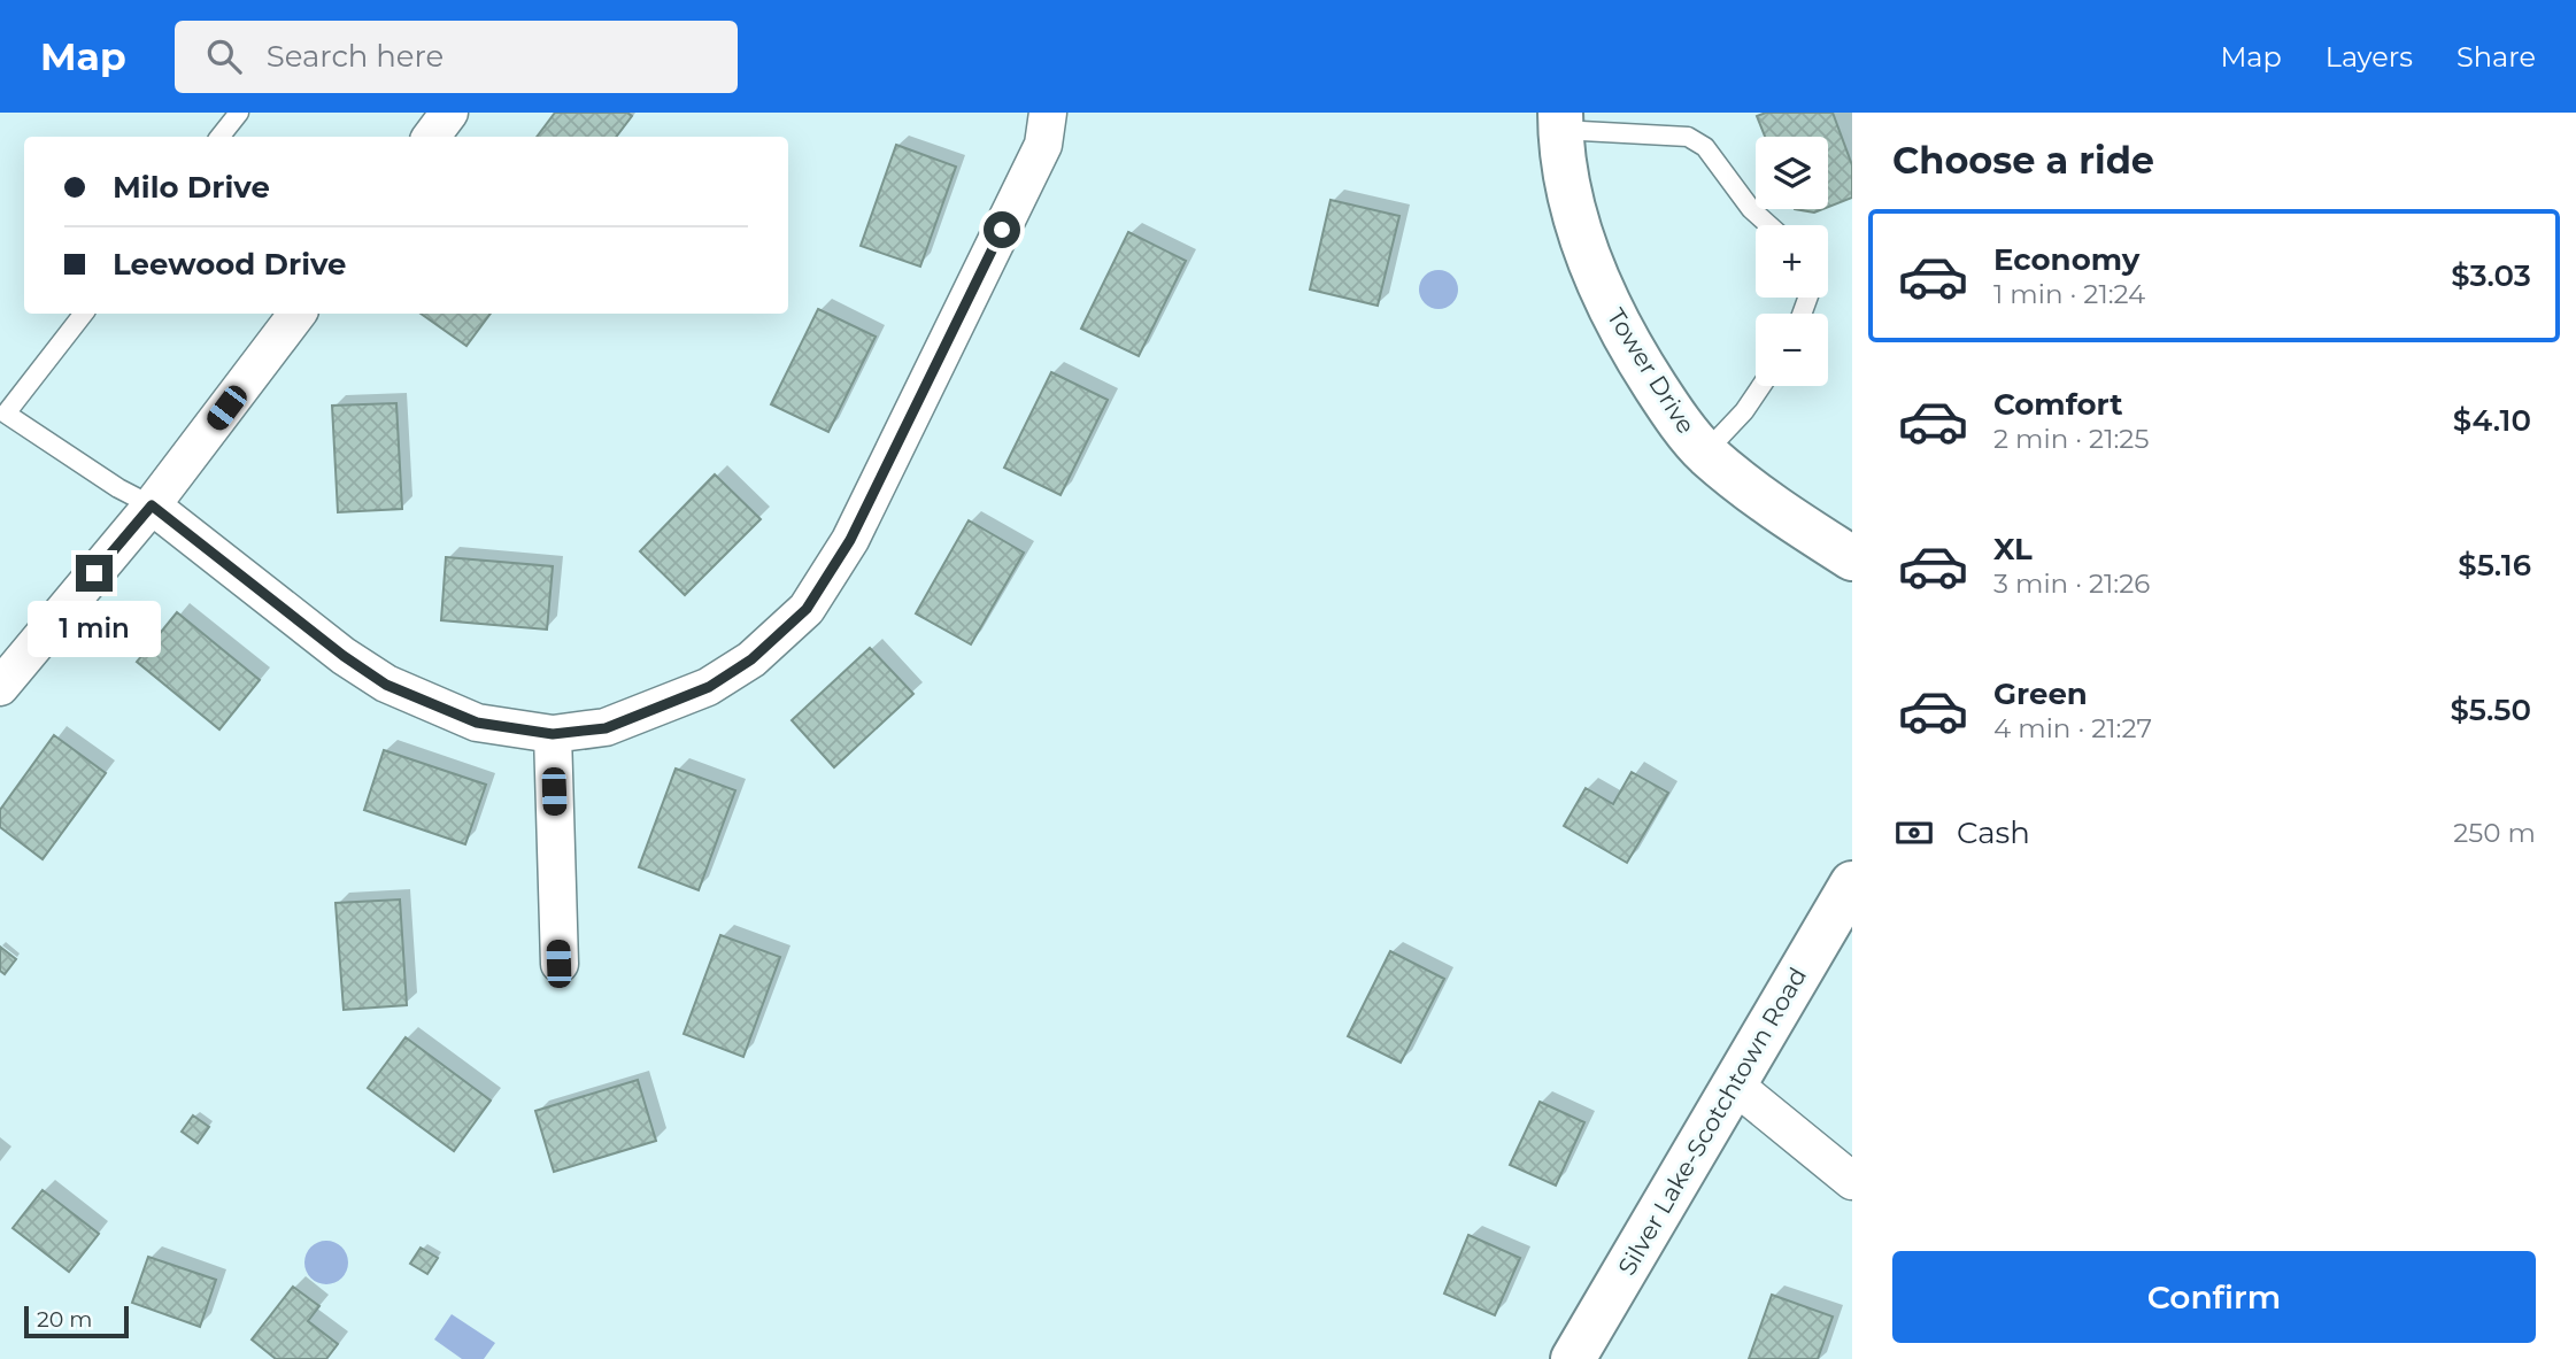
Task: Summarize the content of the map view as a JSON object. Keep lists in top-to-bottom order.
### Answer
{
  "streets": {
    "street": ["Tower Drive", "Silver Lake-Scotchtown Road"]
  },
  "scale_bar": "20 m",
  "page": {
    "header": "Map",
    "search": "Search here",
    "nav": ["Map", "Layers", "Share"],
    "heading": "Choose a ride",
    "map_buttons": ["+", "−"],
    "banner": ["Milo Drive", "Leewood Drive"],
    "list": [
      {
        "name": "Economy",
        "note": "1 min · 21:24",
        "value": "$3.03"
      },
      {
        "name": "Comfort",
        "note": "2 min · 21:25",
        "value": "$4.10"
      },
      {
        "name": "XL",
        "note": "3 min · 21:26",
        "value": "$5.16"
      },
      {
        "name": "Green",
        "note": "4 min · 21:27",
        "value": "$5.50"
      }
    ],
    "bubble": "1 min",
    "pay": ["Cash", "250 m"],
    "buttons": "Confirm",
    "scale": "20 m"
  }
}
